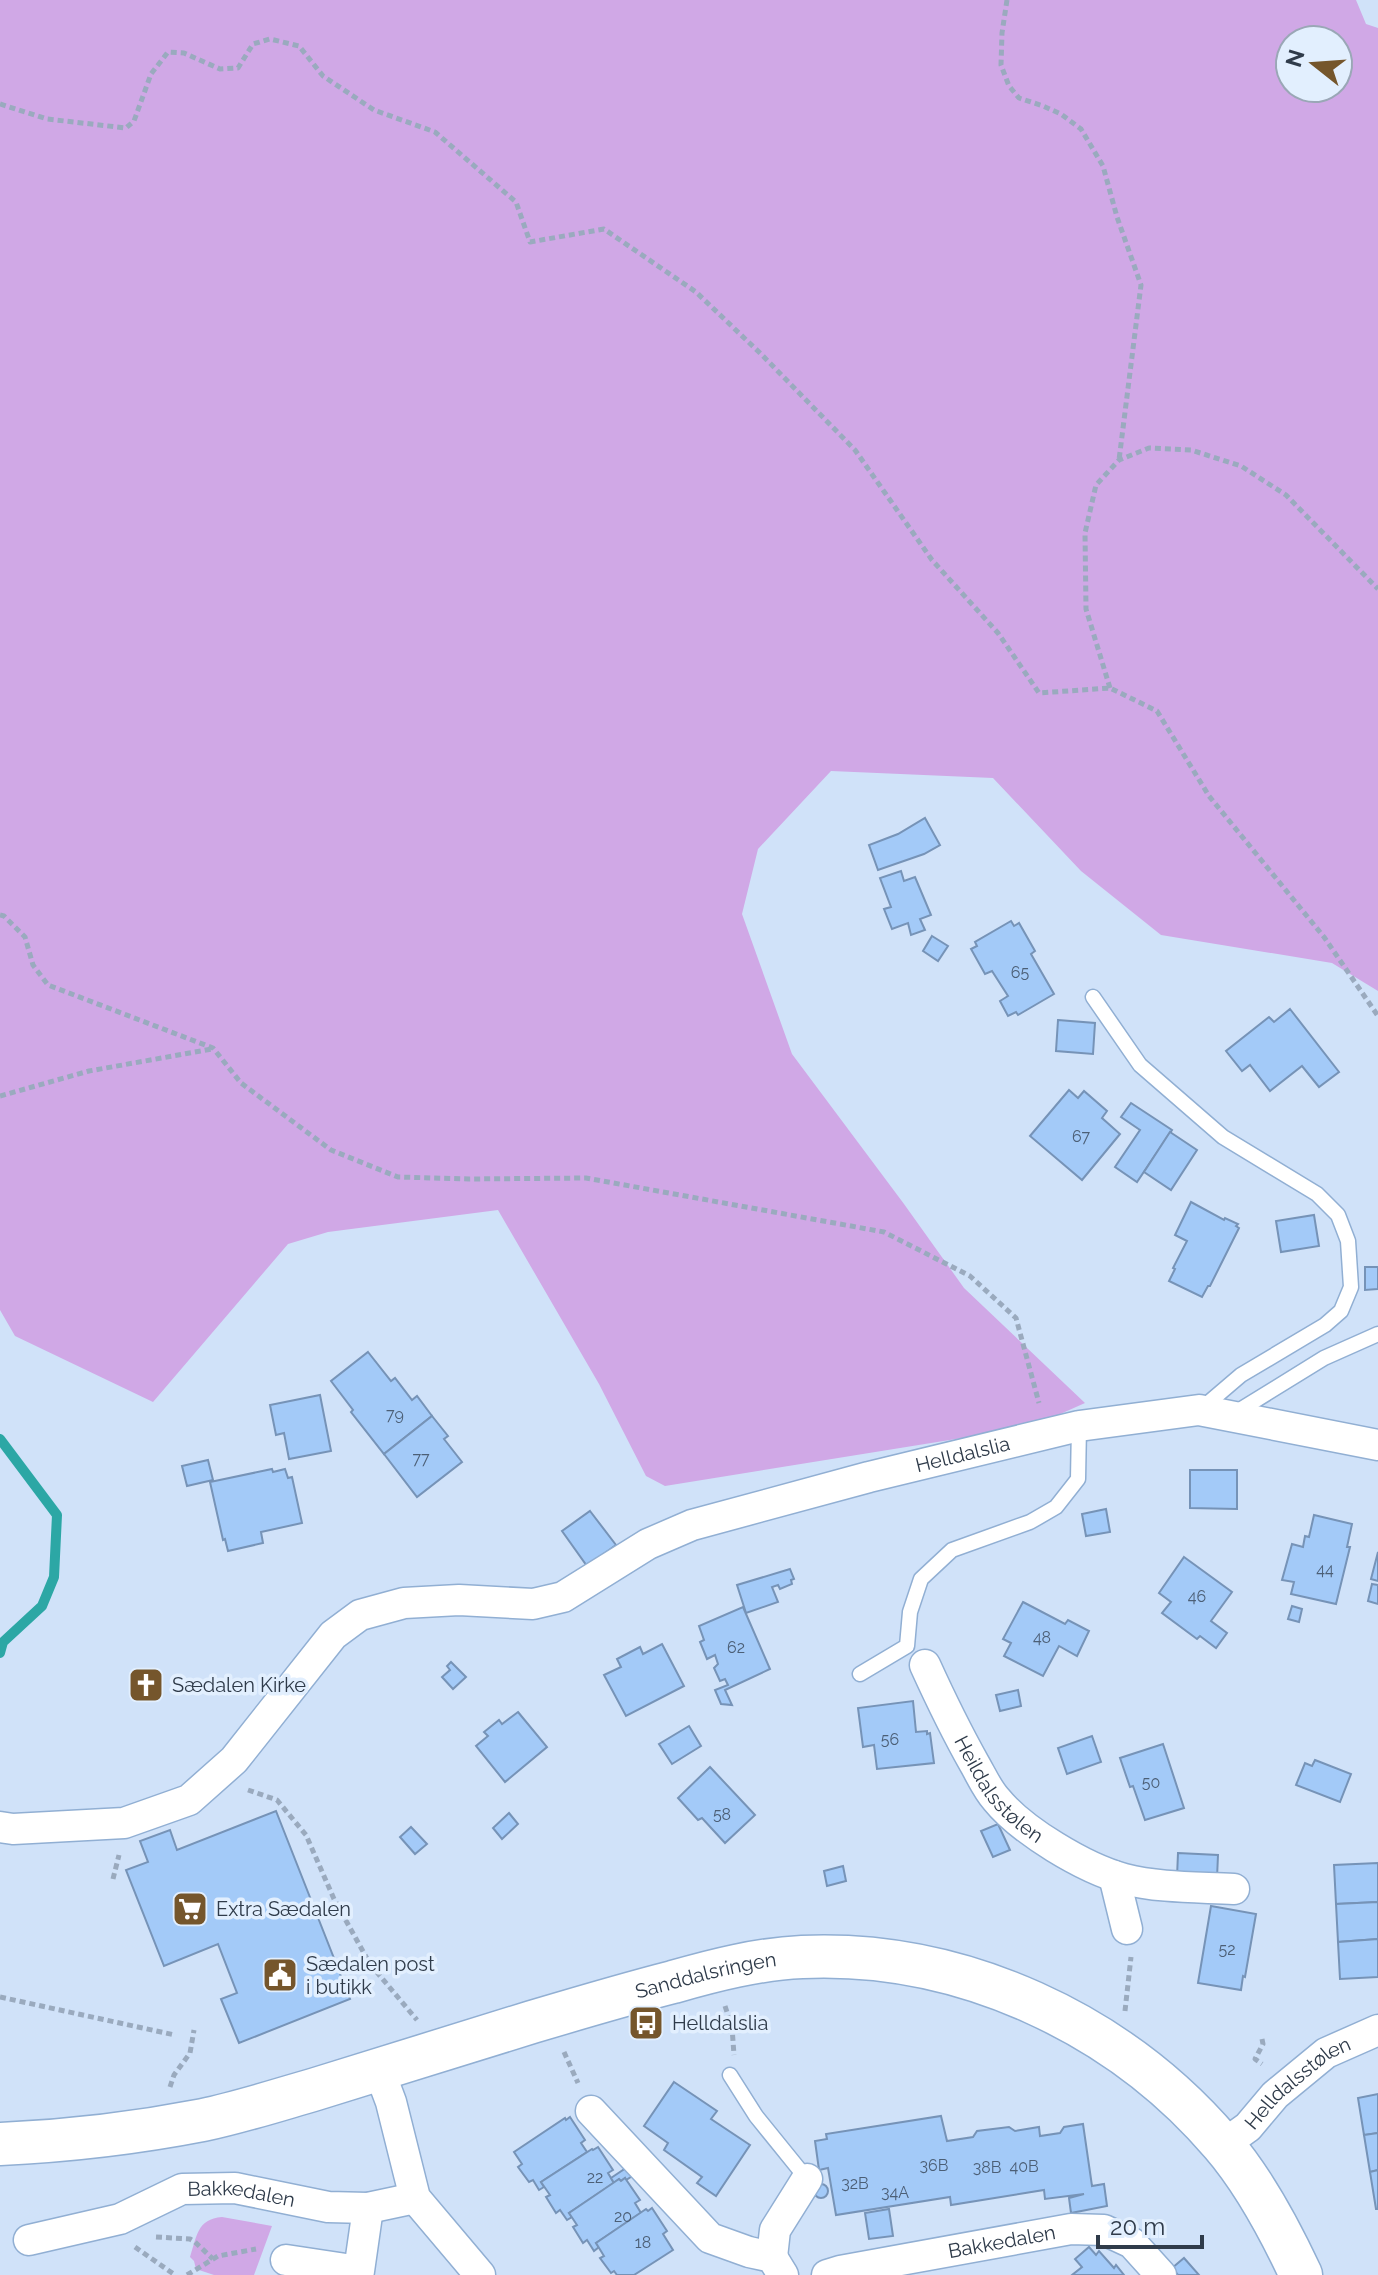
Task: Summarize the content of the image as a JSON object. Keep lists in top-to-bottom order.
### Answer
{
  "streets": {
    "main road": ["Sanddalsringen"],
    "street": [
      "Helldalslia",
      "Heildalsstølen",
      "Helldalsstølen",
      "Bakkedalen"
    ]
  },
  "crossings": [
    ["Sanddalsringen", "Helldalsstølen"]
  ],
  "places": {
    "church": ["Sædalen Kirke"],
    "supermarket": ["Extra Sædalen"],
    "public building": ["Sædalen post i butikk"],
    "bus stop": ["Helldalslia"]
  },
  "house_numbers": [
    "65",
    "67",
    "79",
    "77",
    "44",
    "46",
    "48",
    "62",
    "56",
    "50",
    "58",
    "52",
    "36B",
    "40B",
    "38B",
    "22",
    "32B",
    "34A",
    "20",
    "18"
  ],
  "scale_bar": "20 m",
  "north": "left"
}
